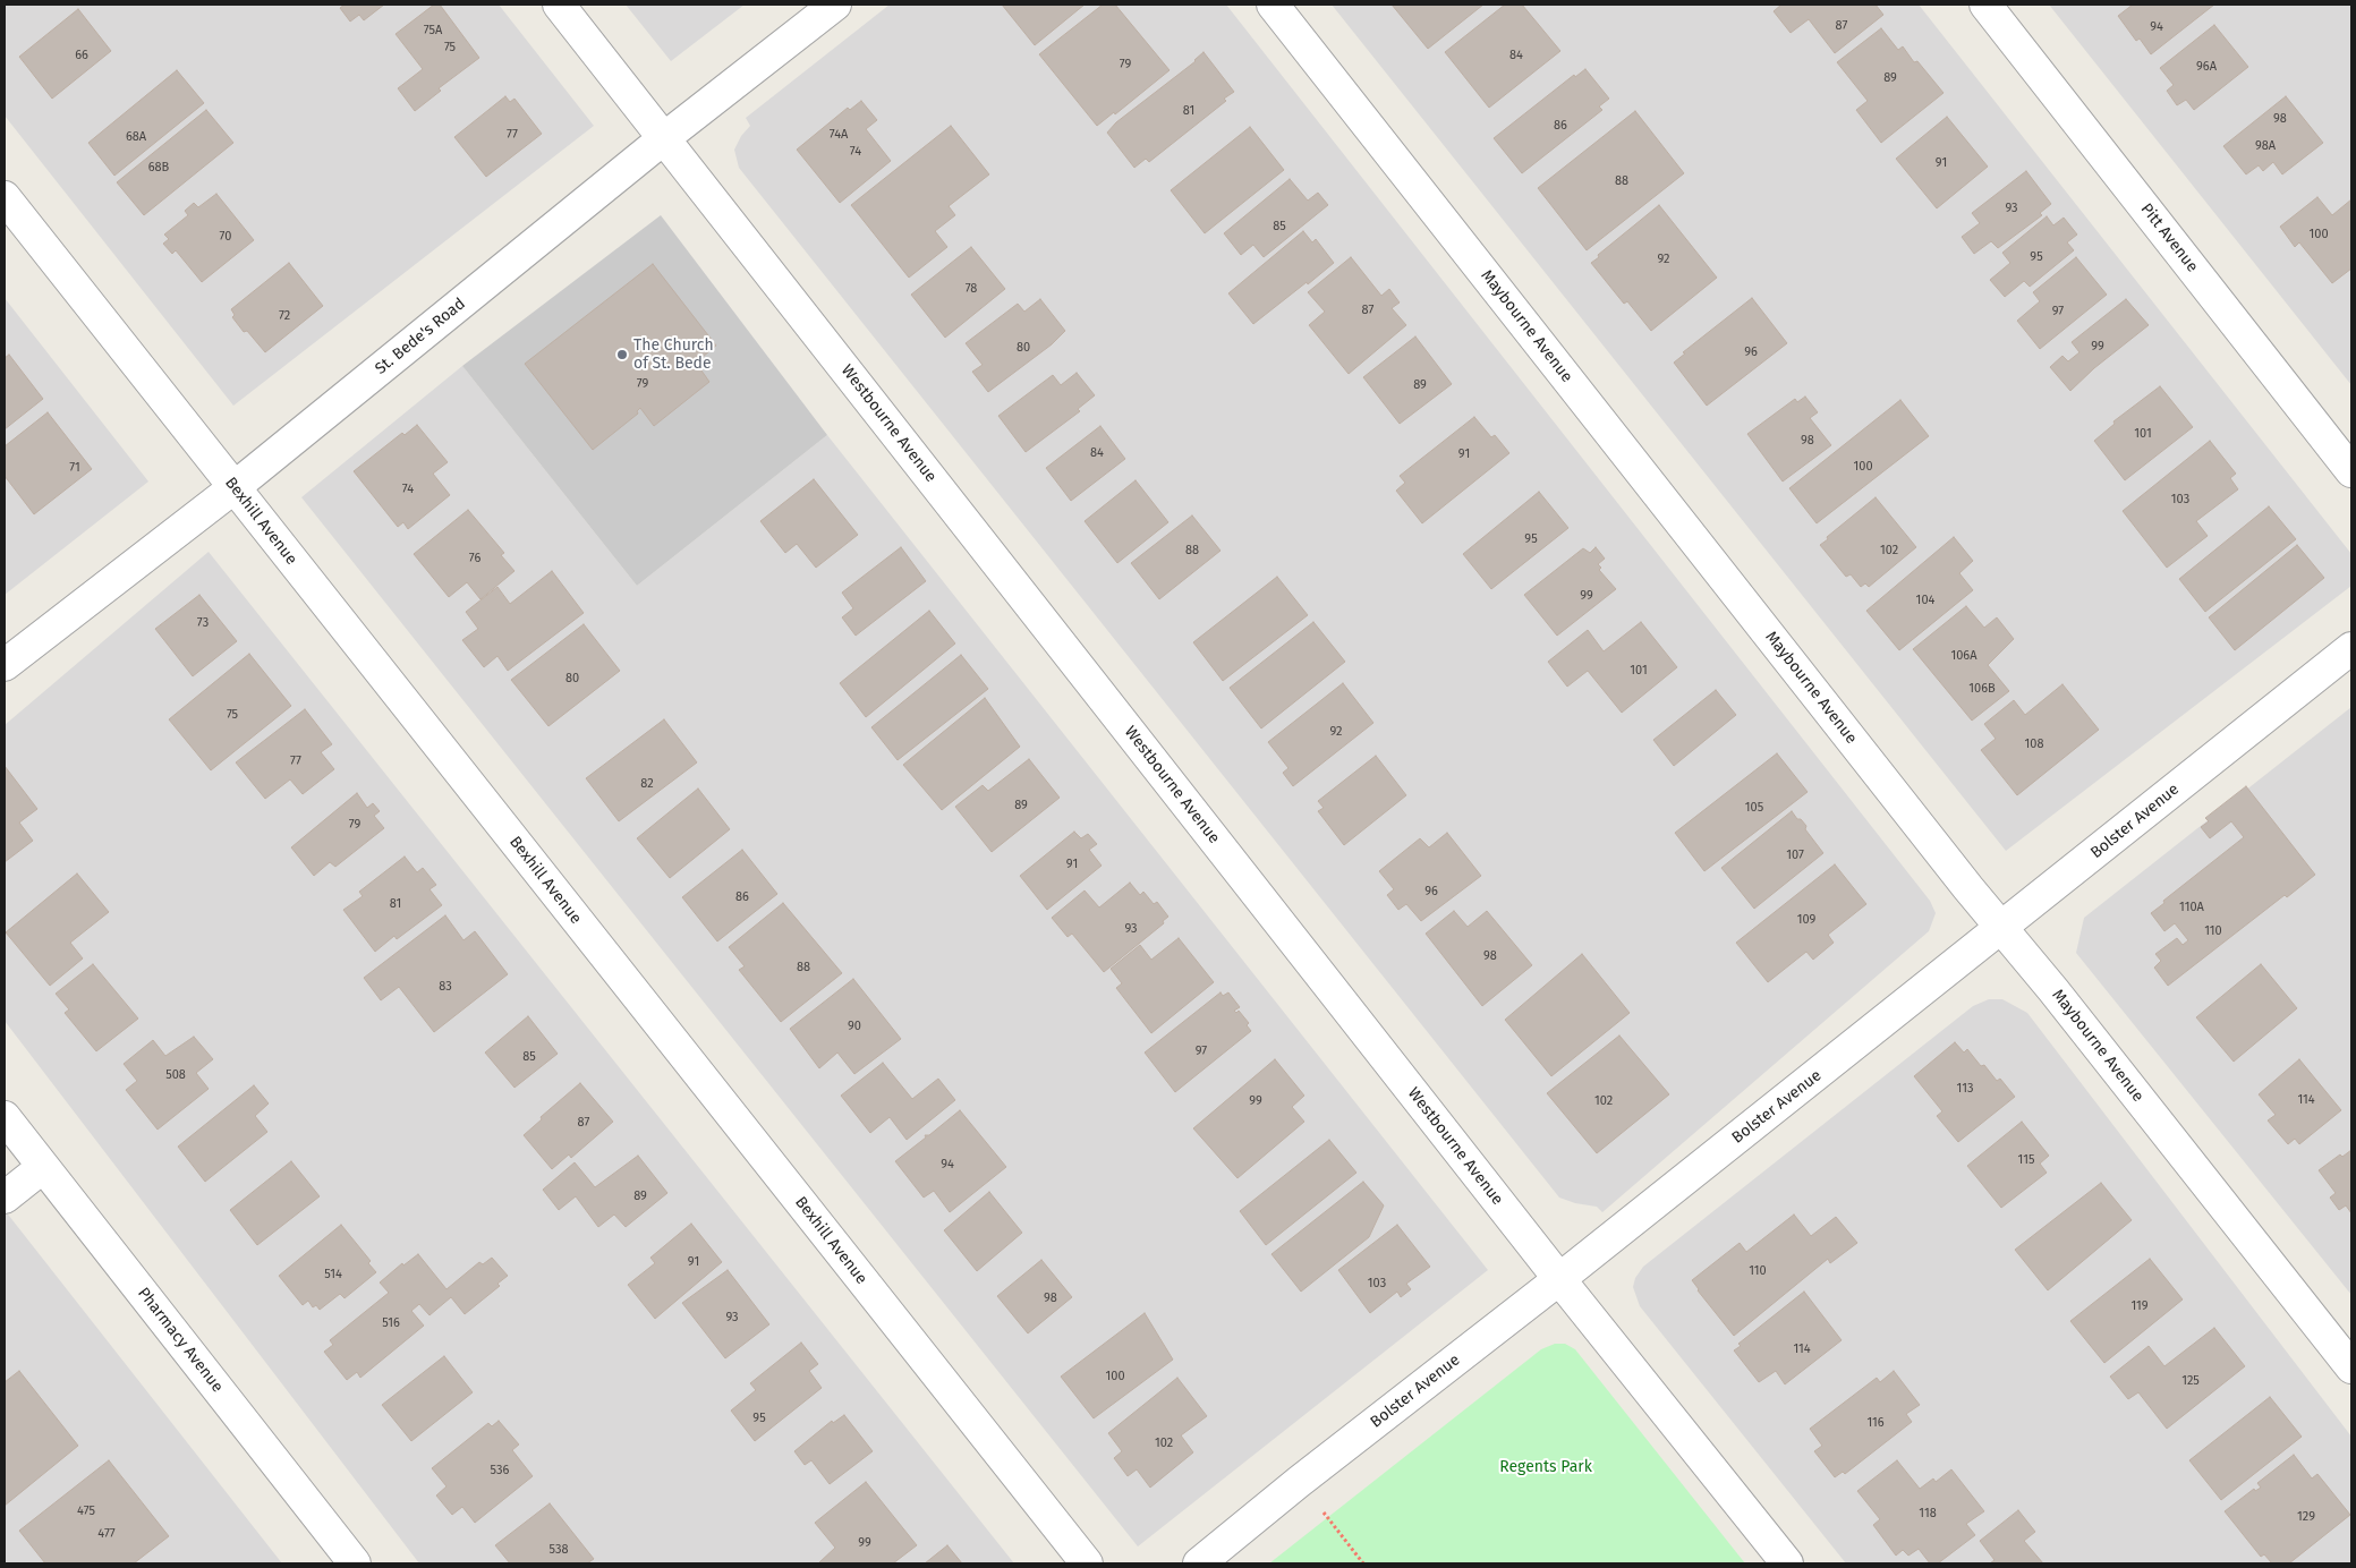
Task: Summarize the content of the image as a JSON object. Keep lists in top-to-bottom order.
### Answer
{
  "streets": {
    "street": [
      "Pitt Avenue",
      "Maybourne Avenue",
      "St. Bede's Road",
      "Westbourne Avenue",
      "Bexhill Avenue",
      "Bolster Avenue",
      "Pharmacy Avenue"
    ]
  },
  "crossings": [
    ["Maybourne Avenue", "Bolster Avenue"],
    ["St. Bede's Road", "Westbourne Avenue"],
    ["St. Bede's Road", "Bexhill Avenue"],
    ["Westbourne Avenue", "Bolster Avenue"]
  ],
  "parks": ["Regents Park"],
  "places": ["The Church of St. Bede"],
  "house_numbers": [
    "87",
    "94",
    "75A",
    "75",
    "66",
    "84",
    "79",
    "96A",
    "89",
    "81",
    "98",
    "86",
    "77",
    "74A",
    "68A",
    "98A",
    "74",
    "91",
    "68B",
    "88",
    "93",
    "85",
    "100",
    "70",
    "95",
    "92",
    "78",
    "87",
    "97",
    "72",
    "99",
    "80",
    "96",
    "79",
    "89",
    "101",
    "98",
    "84",
    "91",
    "100",
    "71",
    "74",
    "103",
    "95",
    "88",
    "102",
    "76",
    "99",
    "104",
    "73",
    "106A",
    "101",
    "80",
    "106B",
    "75",
    "92",
    "108",
    "77",
    "82",
    "89",
    "105",
    "79",
    "107",
    "91",
    "96",
    "86",
    "81",
    "110A",
    "109",
    "93",
    "110",
    "98",
    "88",
    "83",
    "90",
    "97",
    "85",
    "508",
    "113",
    "114",
    "99",
    "102",
    "87",
    "115",
    "94",
    "89",
    "91",
    "110",
    "514",
    "103",
    "98",
    "119",
    "93",
    "516",
    "114",
    "100",
    "125",
    "95",
    "116",
    "102",
    "536",
    "475",
    "118",
    "129",
    "477",
    "99",
    "538"
  ]
}
